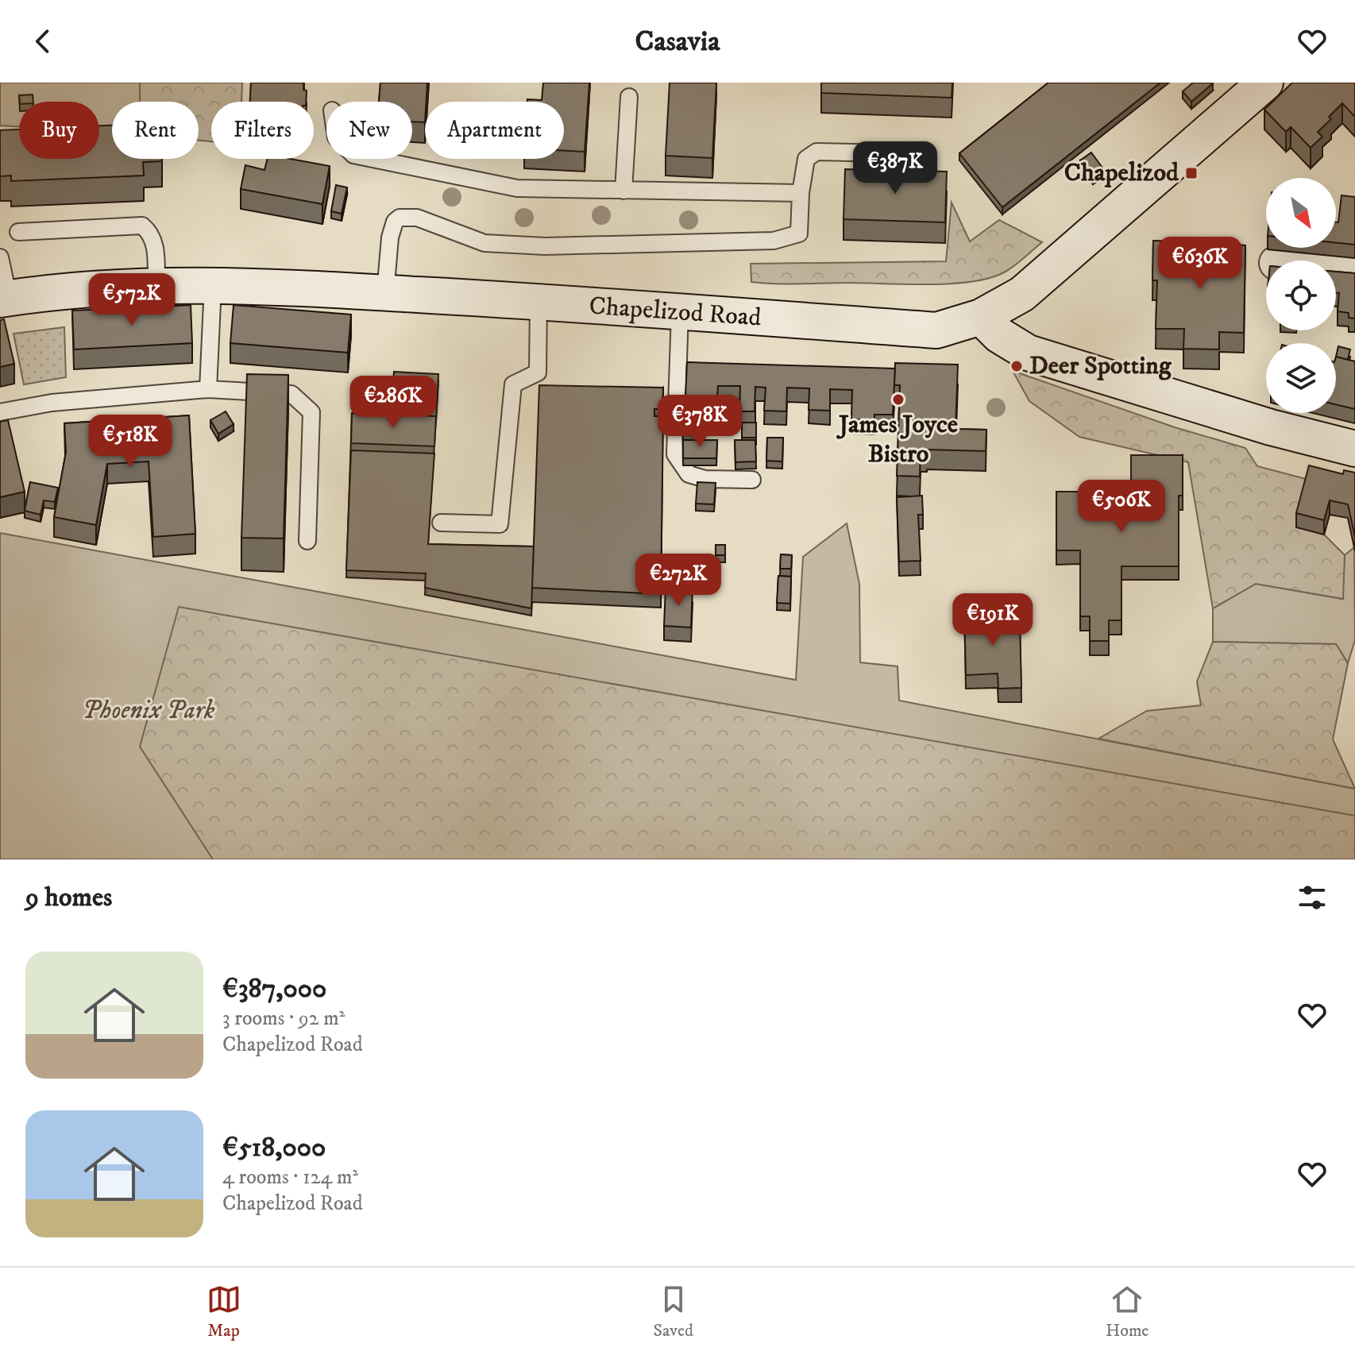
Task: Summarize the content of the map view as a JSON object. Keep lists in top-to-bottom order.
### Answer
{
  "streets": {
    "main road": ["Chapelizod Road"]
  },
  "parks": ["Phoenix Park"],
  "places": {
    "transit": ["Chapelizod"],
    "other": ["Deer Spotting", "James Joyce Bistro"]
  },
  "north": "bottom right",
  "page": {
    "header": "Casavia",
    "chip": [
      "Buy",
      "Rent",
      "Filters",
      "New",
      "Apartment"
    ],
    "price": [
      "€387K",
      "€636K",
      "€572K",
      "€286K",
      "€378K",
      "€518K",
      "€506K",
      "€272K",
      "€191K"
    ],
    "heading": "9 homes",
    "list": [
      {
        "name": "€387,000",
        "note": "3 rooms · 92 m² · Chapelizod Road"
      },
      {
        "name": "€518,000",
        "note": "4 rooms · 124 m² · Chapelizod Road"
      }
    ],
    "tabs": ["Map", "Saved", "Home"]
  }
}
